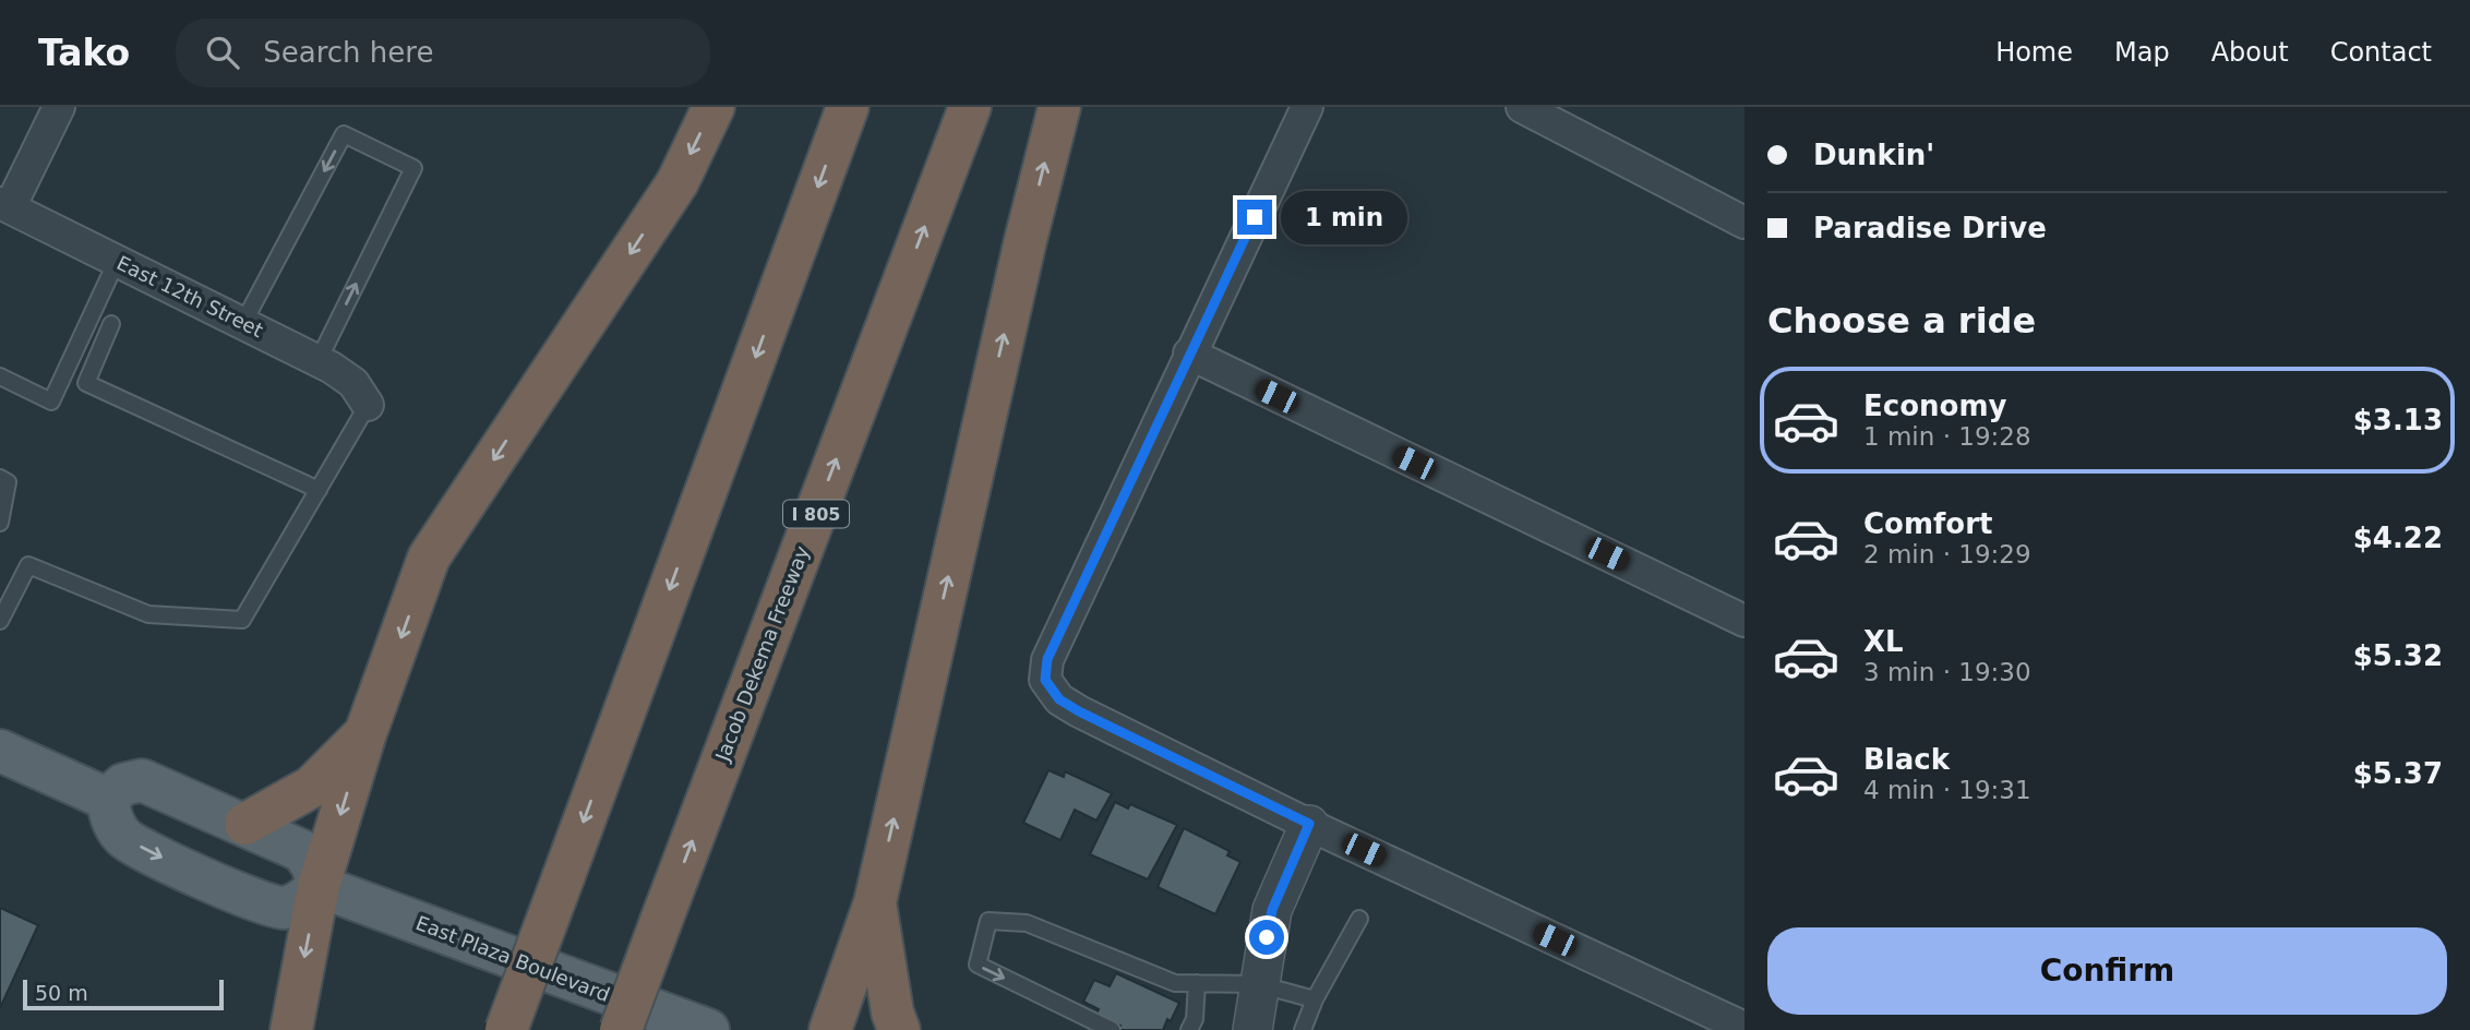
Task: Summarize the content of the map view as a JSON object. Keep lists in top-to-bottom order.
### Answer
{
  "streets": {
    "highway": ["I 805", "Jacob Dekema Freeway"],
    "main road": ["East Plaza Boulevard"],
    "street": ["East 12th Street"]
  },
  "scale_bar": "50 m",
  "page": {
    "header": "Tako",
    "search": "Search here",
    "nav": [
      "Home",
      "Map",
      "About",
      "Contact"
    ],
    "banner": ["Dunkin'", "Paradise Drive"],
    "bubble": "1 min",
    "heading": "Choose a ride",
    "list": [
      {
        "name": "Economy",
        "note": "1 min · 19:28",
        "value": "$3.13"
      },
      {
        "name": "Comfort",
        "note": "2 min · 19:29",
        "value": "$4.22"
      },
      {
        "name": "XL",
        "note": "3 min · 19:30",
        "value": "$5.32"
      },
      {
        "name": "Black",
        "note": "4 min · 19:31",
        "value": "$5.37"
      }
    ],
    "buttons": "Confirm",
    "scale": "50 m"
  }
}
